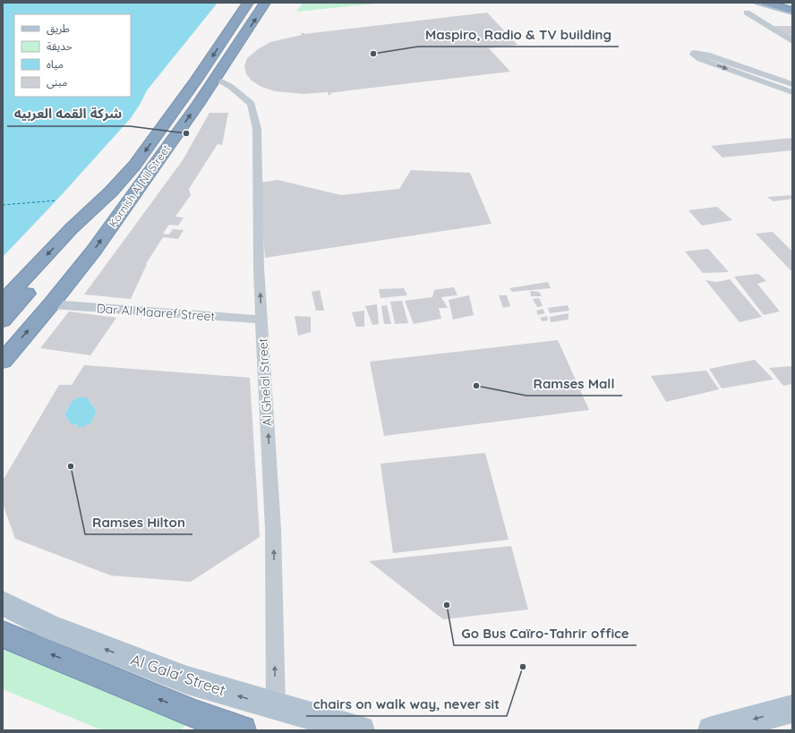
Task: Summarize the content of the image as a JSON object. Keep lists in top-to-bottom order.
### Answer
{
  "streets": {
    "highway": ["Kornish Al Nil Street"],
    "main road": ["Al Gala' Street"],
    "street": ["Dar Al Maaref Street", "Al Ghelal Street"]
  },
  "crossings": [
    ["Kornish Al Nil Street", "Dar Al Maaref Street"],
    ["Kornish Al Nil Street", "Al Ghelal Street"],
    ["Dar Al Maaref Street", "Al Ghelal Street"],
    ["Al Ghelal Street", "Al Gala' Street"]
  ],
  "one_way": ["Al Ghelal Street", "Al Gala' Street"],
  "places": [
    "Maspiro, Radio & TV building",
    "شركة القمه العربيه",
    "Ramses Mall",
    "Ramses Hilton",
    "Go Bus Caïro-Tahrir office",
    "chairs on walk way, never sit"
  ],
  "legend": [
    "طريق",
    "حديقة",
    "مياه",
    "مبنى"
  ]
}
